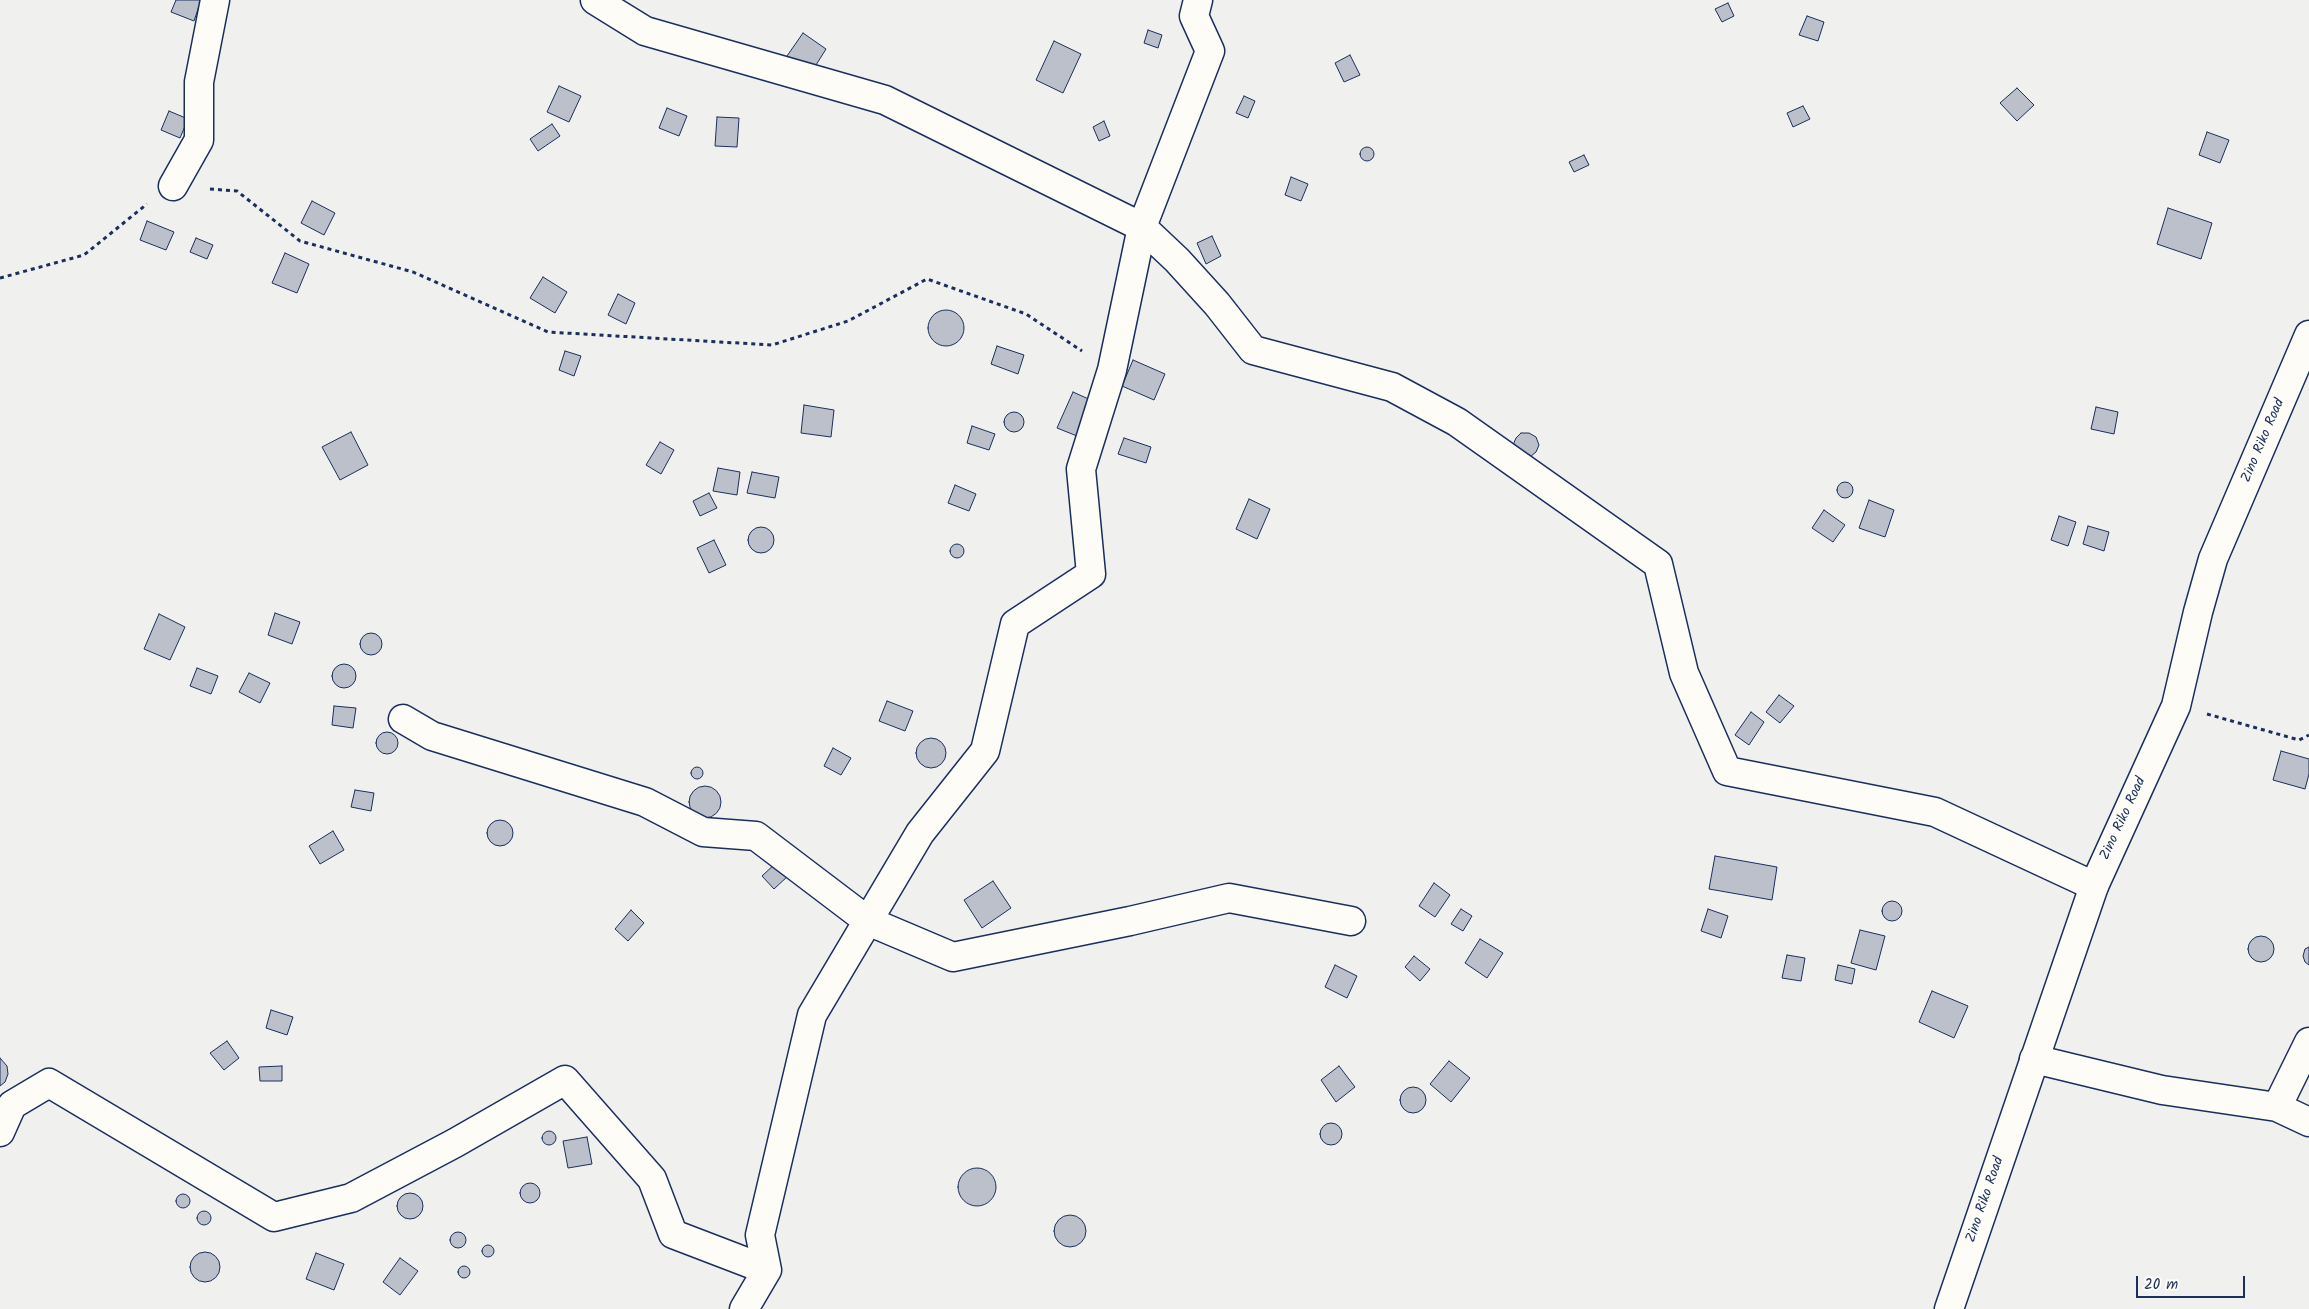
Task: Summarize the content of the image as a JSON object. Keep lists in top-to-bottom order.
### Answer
{
  "streets": {
    "street": ["Zino Riko Road"]
  },
  "scale_bar": "20 m"
}
